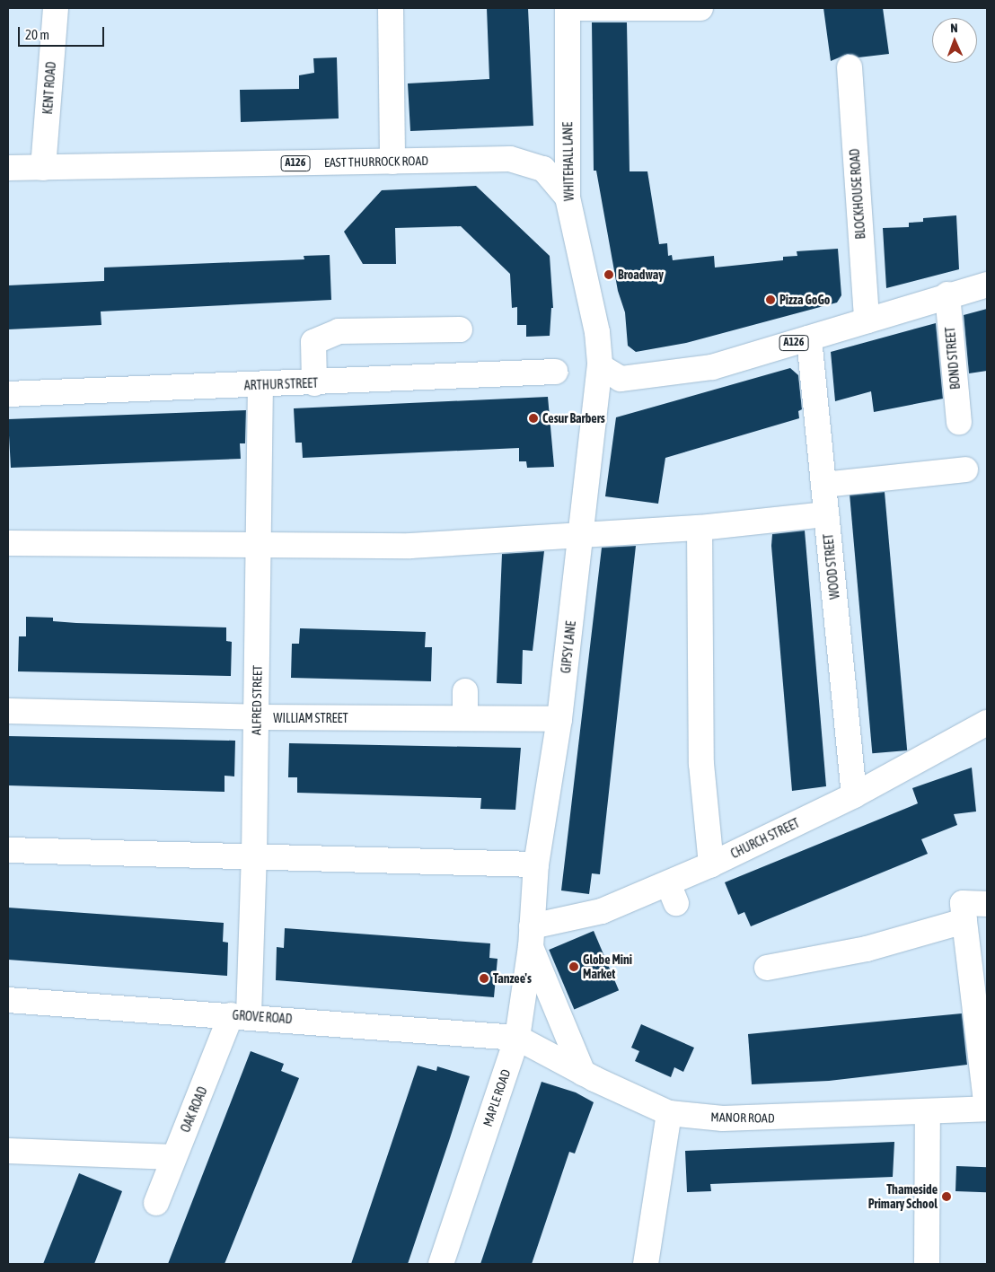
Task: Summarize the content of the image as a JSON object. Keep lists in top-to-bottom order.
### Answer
{
  "streets": {
    "street": [
      "KENT ROAD",
      "EAST THURROCK ROAD",
      "WHITEHALL LANE",
      "A126",
      "BLOCKHOUSE ROAD",
      "BOND STREET",
      "ARTHUR STREET",
      "WOOD STREET",
      "GIPSY LANE",
      "ALFRED STREET",
      "WILLIAM STREET",
      "CHURCH STREET",
      "GROVE ROAD",
      "MAPLE ROAD",
      "OAK ROAD",
      "MANOR ROAD"
    ]
  },
  "crossings": [
    ["KENT ROAD", "EAST THURROCK ROAD"],
    ["EAST THURROCK ROAD", "WHITEHALL LANE"],
    ["WHITEHALL LANE", "A126"],
    ["WHITEHALL LANE", "GIPSY LANE"],
    ["A126", "BLOCKHOUSE ROAD"],
    ["A126", "BOND STREET"],
    ["A126", "WOOD STREET"],
    ["A126", "GIPSY LANE"],
    ["ARTHUR STREET", "ALFRED STREET"],
    ["WOOD STREET", "CHURCH STREET"],
    ["GIPSY LANE", "WILLIAM STREET"],
    ["GIPSY LANE", "CHURCH STREET"],
    ["GIPSY LANE", "MAPLE ROAD"],
    ["ALFRED STREET", "WILLIAM STREET"],
    ["ALFRED STREET", "GROVE ROAD"],
    ["ALFRED STREET", "OAK ROAD"],
    ["CHURCH STREET", "MAPLE ROAD"],
    ["GROVE ROAD", "MAPLE ROAD"],
    ["GROVE ROAD", "OAK ROAD"],
    ["GROVE ROAD", "MANOR ROAD"],
    ["MAPLE ROAD", "MANOR ROAD"]
  ],
  "places": [
    "Broadway",
    "Pizza GoGo",
    "Cesur Barbers",
    "Globe Mini Market",
    "Tanzee's",
    "Thameside Primary School"
  ],
  "scale_bar": "20 m",
  "north": "top"
}
